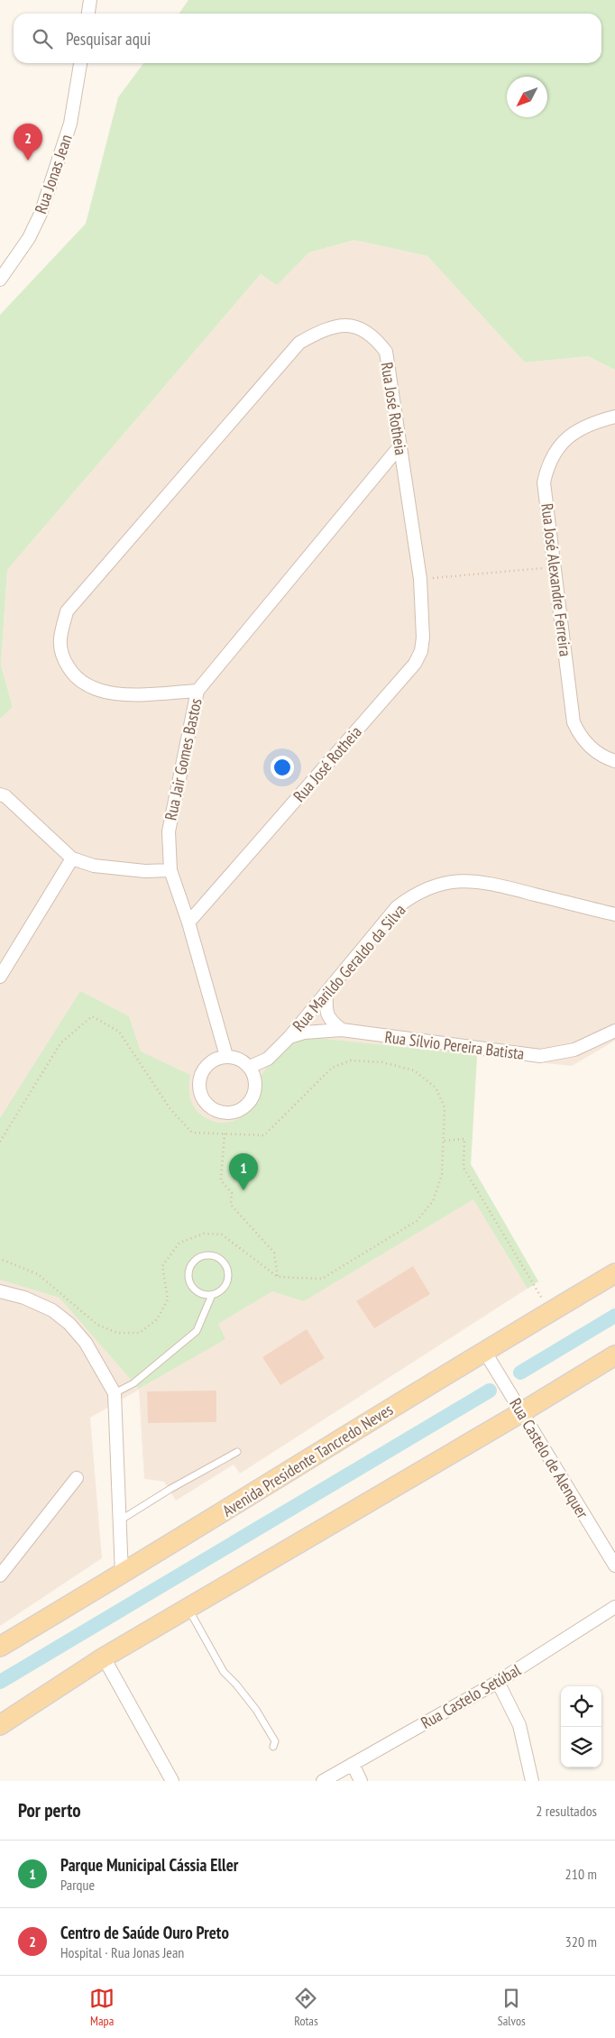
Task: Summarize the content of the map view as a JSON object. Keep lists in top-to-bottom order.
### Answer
{
  "streets": {
    "main road": ["Avenida Presidente Tancredo Neves"],
    "street": [
      "Rua Jonas Jean",
      "Rua José Rotheia",
      "Rua José Alexandre Ferreira",
      "Rua Jair Gomes Bastos",
      "Rua Marildo Geraldo da Silva",
      "Rua Sílvio Pereira Batista",
      "Rua Castelo de Alenquer",
      "Rua Castelo Setúbal"
    ]
  },
  "crossings": [
    ["Rua José Rotheia", "Rua Jair Gomes Bastos"],
    ["Rua Jair Gomes Bastos", "Rua Marildo Geraldo da Silva"],
    ["Rua Marildo Geraldo da Silva", "Rua Sílvio Pereira Batista"],
    ["Rua Castelo de Alenquer", "Avenida Presidente Tancredo Neves"]
  ],
  "north": "bottom left",
  "page": {
    "search": "Pesquisar aqui",
    "pins": ["2", "1"],
    "heading": ["Por perto", "2 resultados"],
    "list": [
      {
        "mark": "1",
        "name": "Parque Municipal Cássia Eller",
        "note": "Parque",
        "value": "210 m"
      },
      {
        "mark": "2",
        "name": "Centro de Saúde Ouro Preto",
        "note": "Hospital · Rua Jonas Jean",
        "value": "320 m"
      }
    ],
    "nav": ["Mapa", "Rotas", "Salvos"]
  }
}
